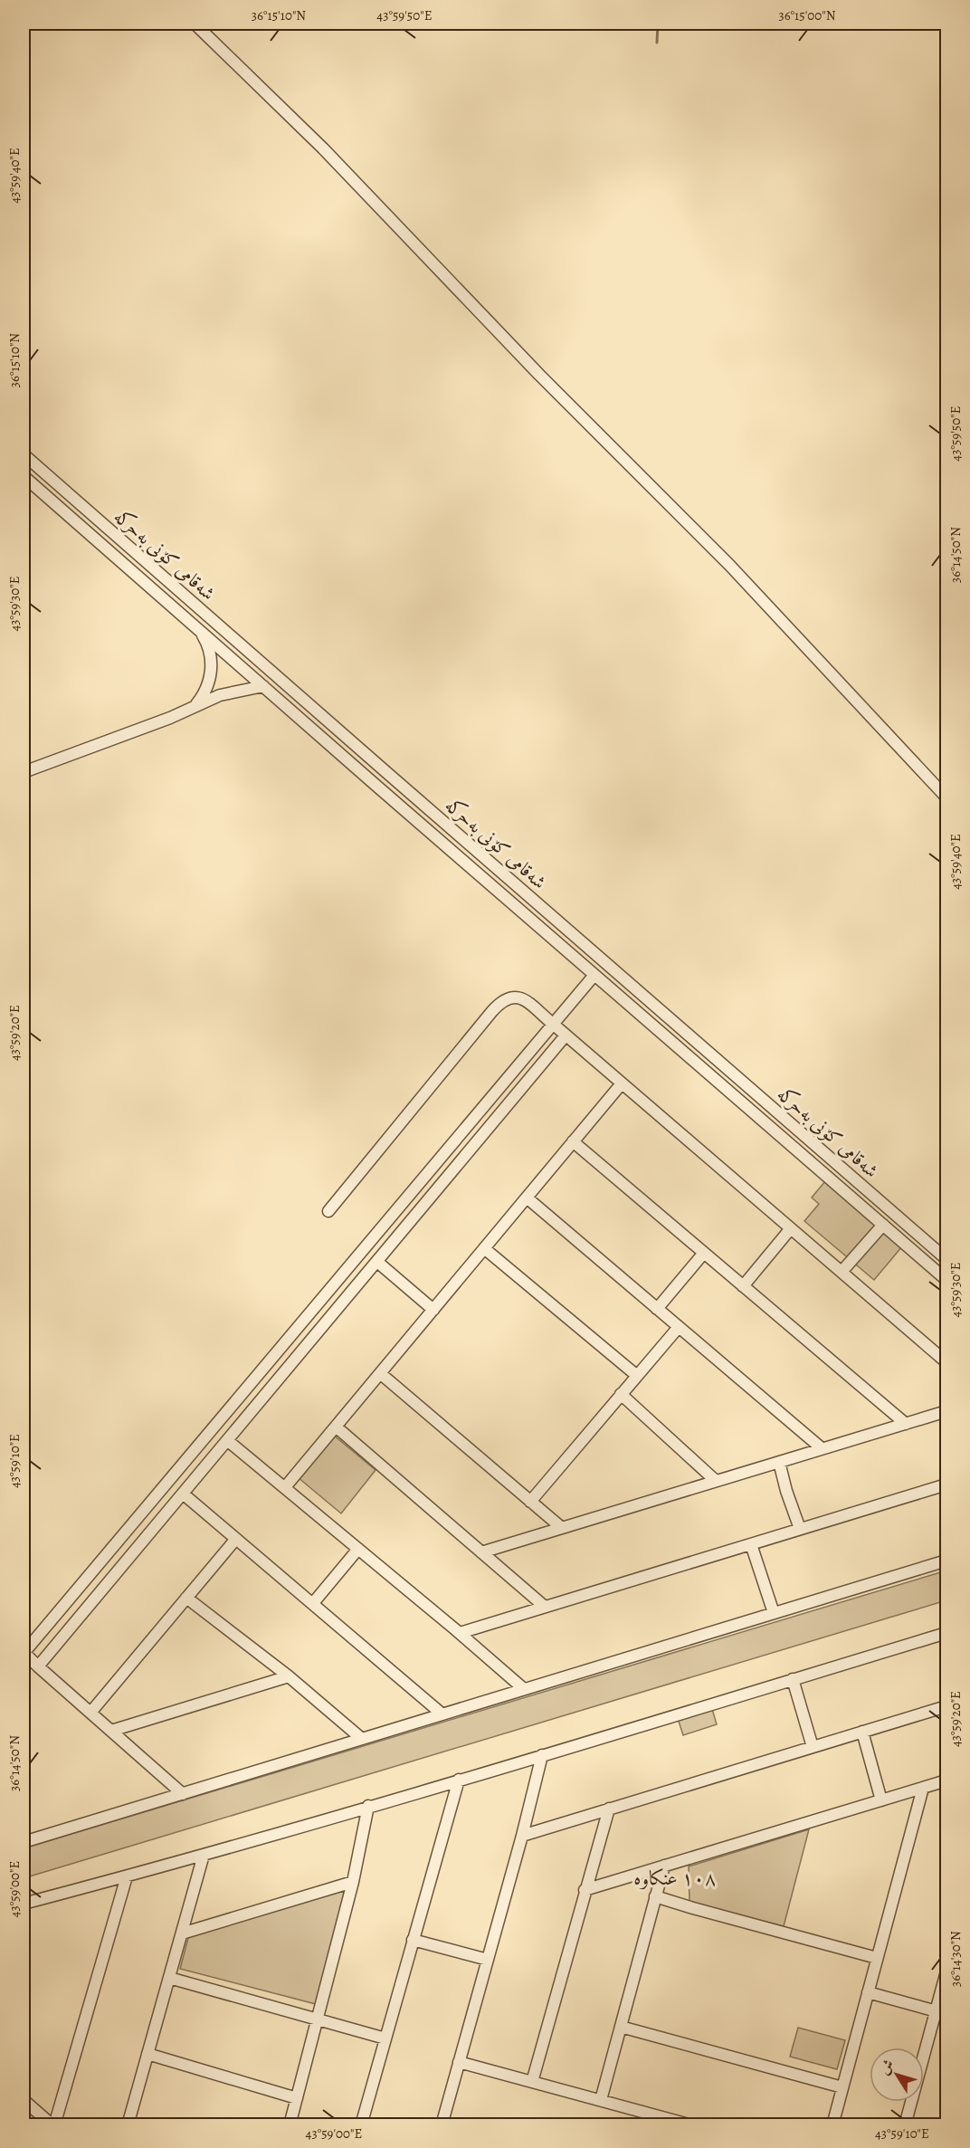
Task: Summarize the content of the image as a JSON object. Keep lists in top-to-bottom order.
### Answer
{
  "streets": {
    "street": ["شەقامی کۆنی بەحرکە"]
  },
  "districts": ["١٠٨ عنکاوە"],
  "north": "top left",
  "coordinates": [
    "36°15'10\"N",
    "43°59'50\"E",
    "36°15'00\"N",
    "43°59'40\"E",
    "36°14'50\"N",
    "43°59'30\"E",
    "43°59'20\"E",
    "43°59'10\"E",
    "43°59'00\"E",
    "36°14'30\"N"
  ]
}
